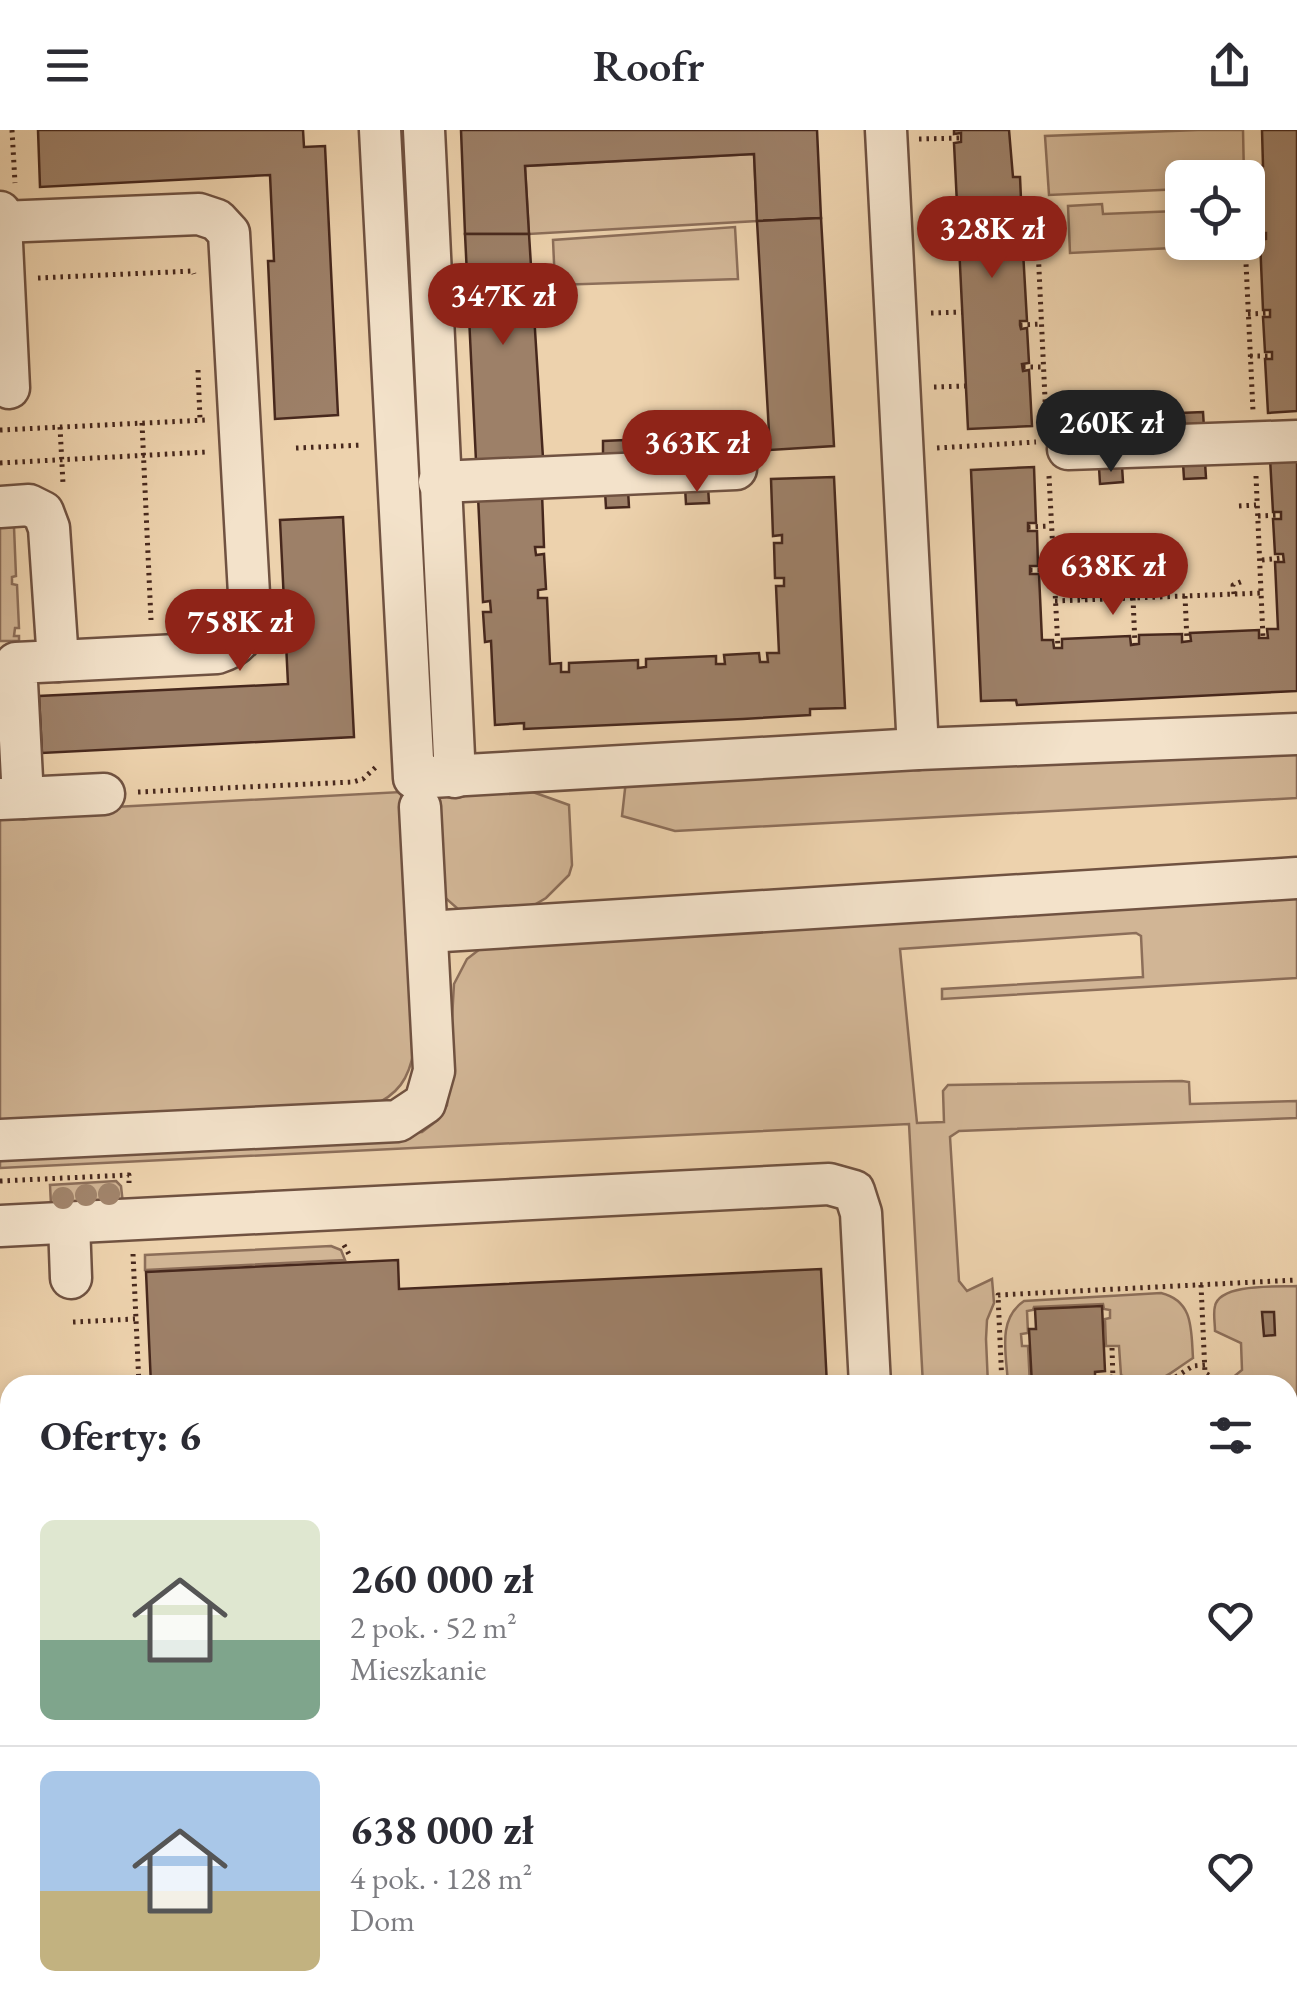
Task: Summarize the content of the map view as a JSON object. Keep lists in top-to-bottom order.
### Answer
{
  "page": {
    "header": "Roofr",
    "price": [
      "328K zł",
      "347K zł",
      "260K zł",
      "363K zł",
      "638K zł",
      "758K zł"
    ],
    "heading": "Oferty: 6",
    "list": [
      {
        "name": "260 000 zł",
        "note": "2 pok. · 52 m² · Mieszkanie"
      },
      {
        "name": "638 000 zł",
        "note": "4 pok. · 128 m² · Dom"
      }
    ]
  }
}
